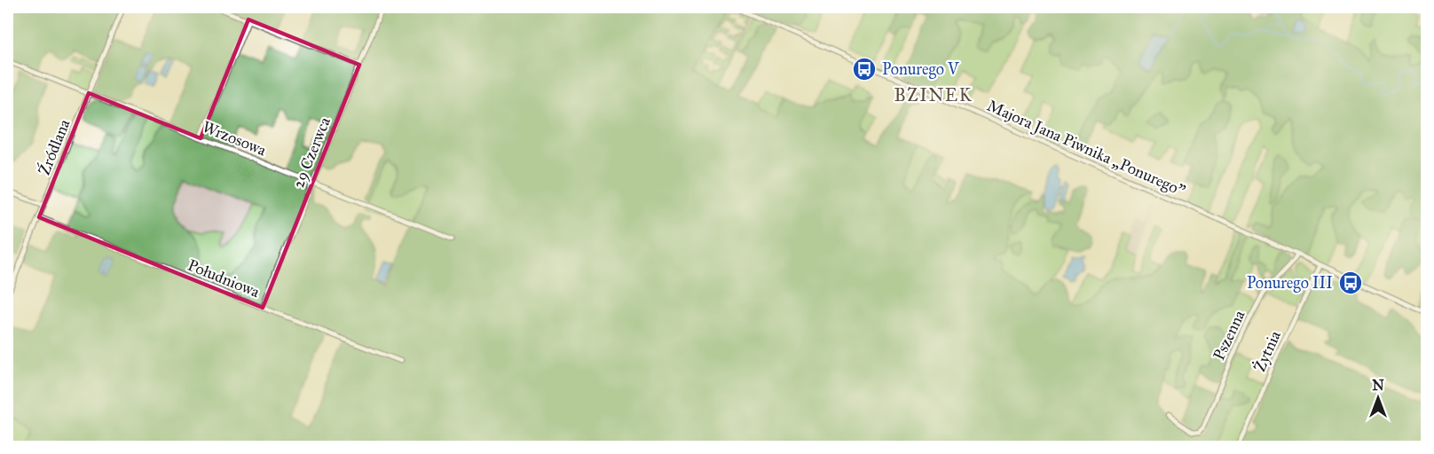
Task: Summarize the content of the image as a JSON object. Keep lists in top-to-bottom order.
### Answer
{
  "streets": {
    "street": [
      "Wrzosowa",
      "Źródlana",
      "Majora Jana Piwnika „Ponurego”",
      "29 Czerwca",
      "Południowa",
      "Pszenna",
      "Żytnia"
    ]
  },
  "crossings": [
    ["Wrzosowa", "Źródlana"],
    ["Wrzosowa", "29 Czerwca"],
    ["Źródlana", "Południowa"],
    ["Majora Jana Piwnika „Ponurego”", "Pszenna"],
    ["Majora Jana Piwnika „Ponurego”", "Żytnia"],
    ["29 Czerwca", "Południowa"]
  ],
  "districts": ["BZINEK"],
  "places": {
    "bus stop": ["Ponurego V", "Ponurego III"]
  },
  "north": "top"
}
